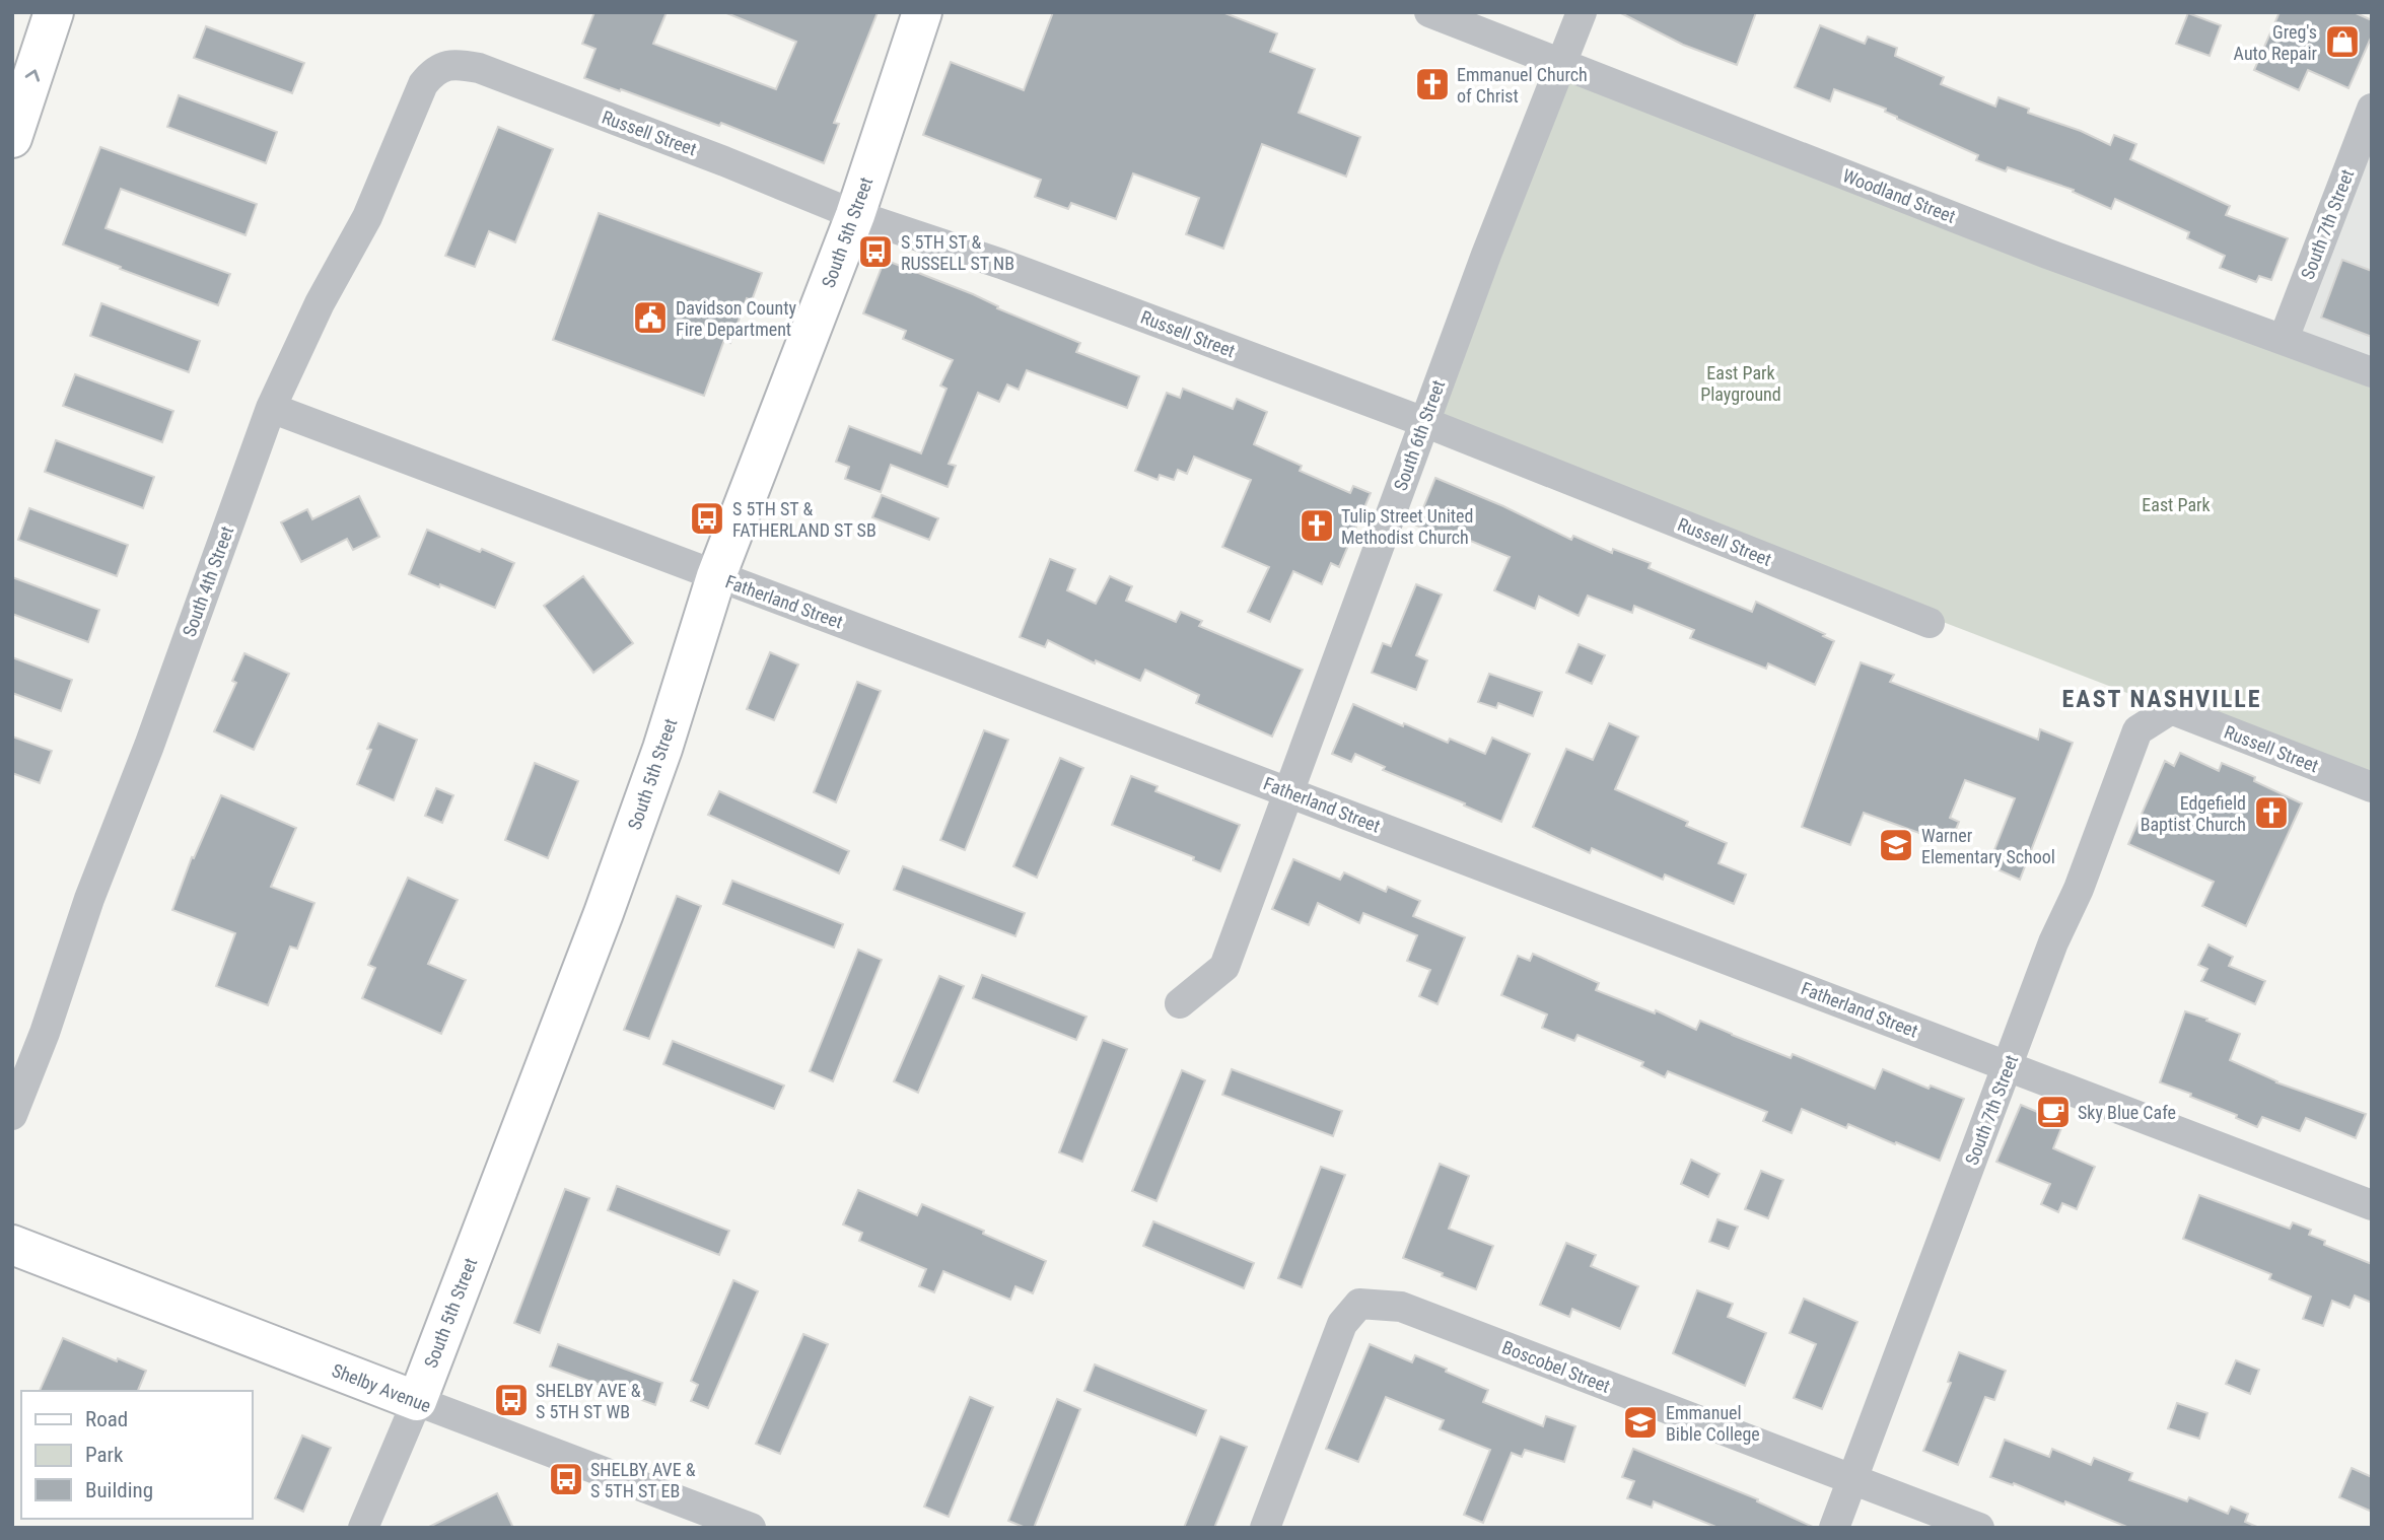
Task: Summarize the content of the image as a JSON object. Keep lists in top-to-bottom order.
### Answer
{
  "streets": {
    "main road": ["South 5th Street", "Shelby Avenue"],
    "street": [
      "Russell Street",
      "Woodland Street",
      "South 7th Street",
      "South 6th Street",
      "South 4th Street",
      "Fatherland Street",
      "Boscobel Street"
    ]
  },
  "crossings": [
    ["Russell Street", "South 7th Street"],
    ["Russell Street", "South 5th Street"],
    ["Russell Street", "South 6th Street"],
    ["Russell Street", "South 4th Street"],
    ["Woodland Street", "South 7th Street"],
    ["Woodland Street", "South 6th Street"],
    ["South 7th Street", "Fatherland Street"],
    ["South 7th Street", "Boscobel Street"],
    ["South 5th Street", "Fatherland Street"],
    ["South 5th Street", "Shelby Avenue"],
    ["South 6th Street", "Fatherland Street"],
    ["South 4th Street", "Fatherland Street"]
  ],
  "districts": ["EAST NASHVILLE"],
  "parks": ["East Park Playground", "East Park"],
  "places": {
    "shop": ["Greg's Auto Repair"],
    "church": ["Emmanuel Church of Christ", "Tulip Street United Methodist Church", "Edgefield Baptist Church"],
    "bus stop": [
      "S 5TH ST & RUSSELL ST NB",
      "S 5TH ST & FATHERLAND ST SB",
      "SHELBY AVE & S 5TH ST WB",
      "SHELBY AVE & S 5TH ST EB"
    ],
    "public building": ["Davidson County Fire Department"],
    "school or university": ["Warner Elementary School", "Emmanuel Bible College"],
    "cafe": ["Sky Blue Cafe"]
  },
  "legend": ["Road", "Park", "Building"]
}
